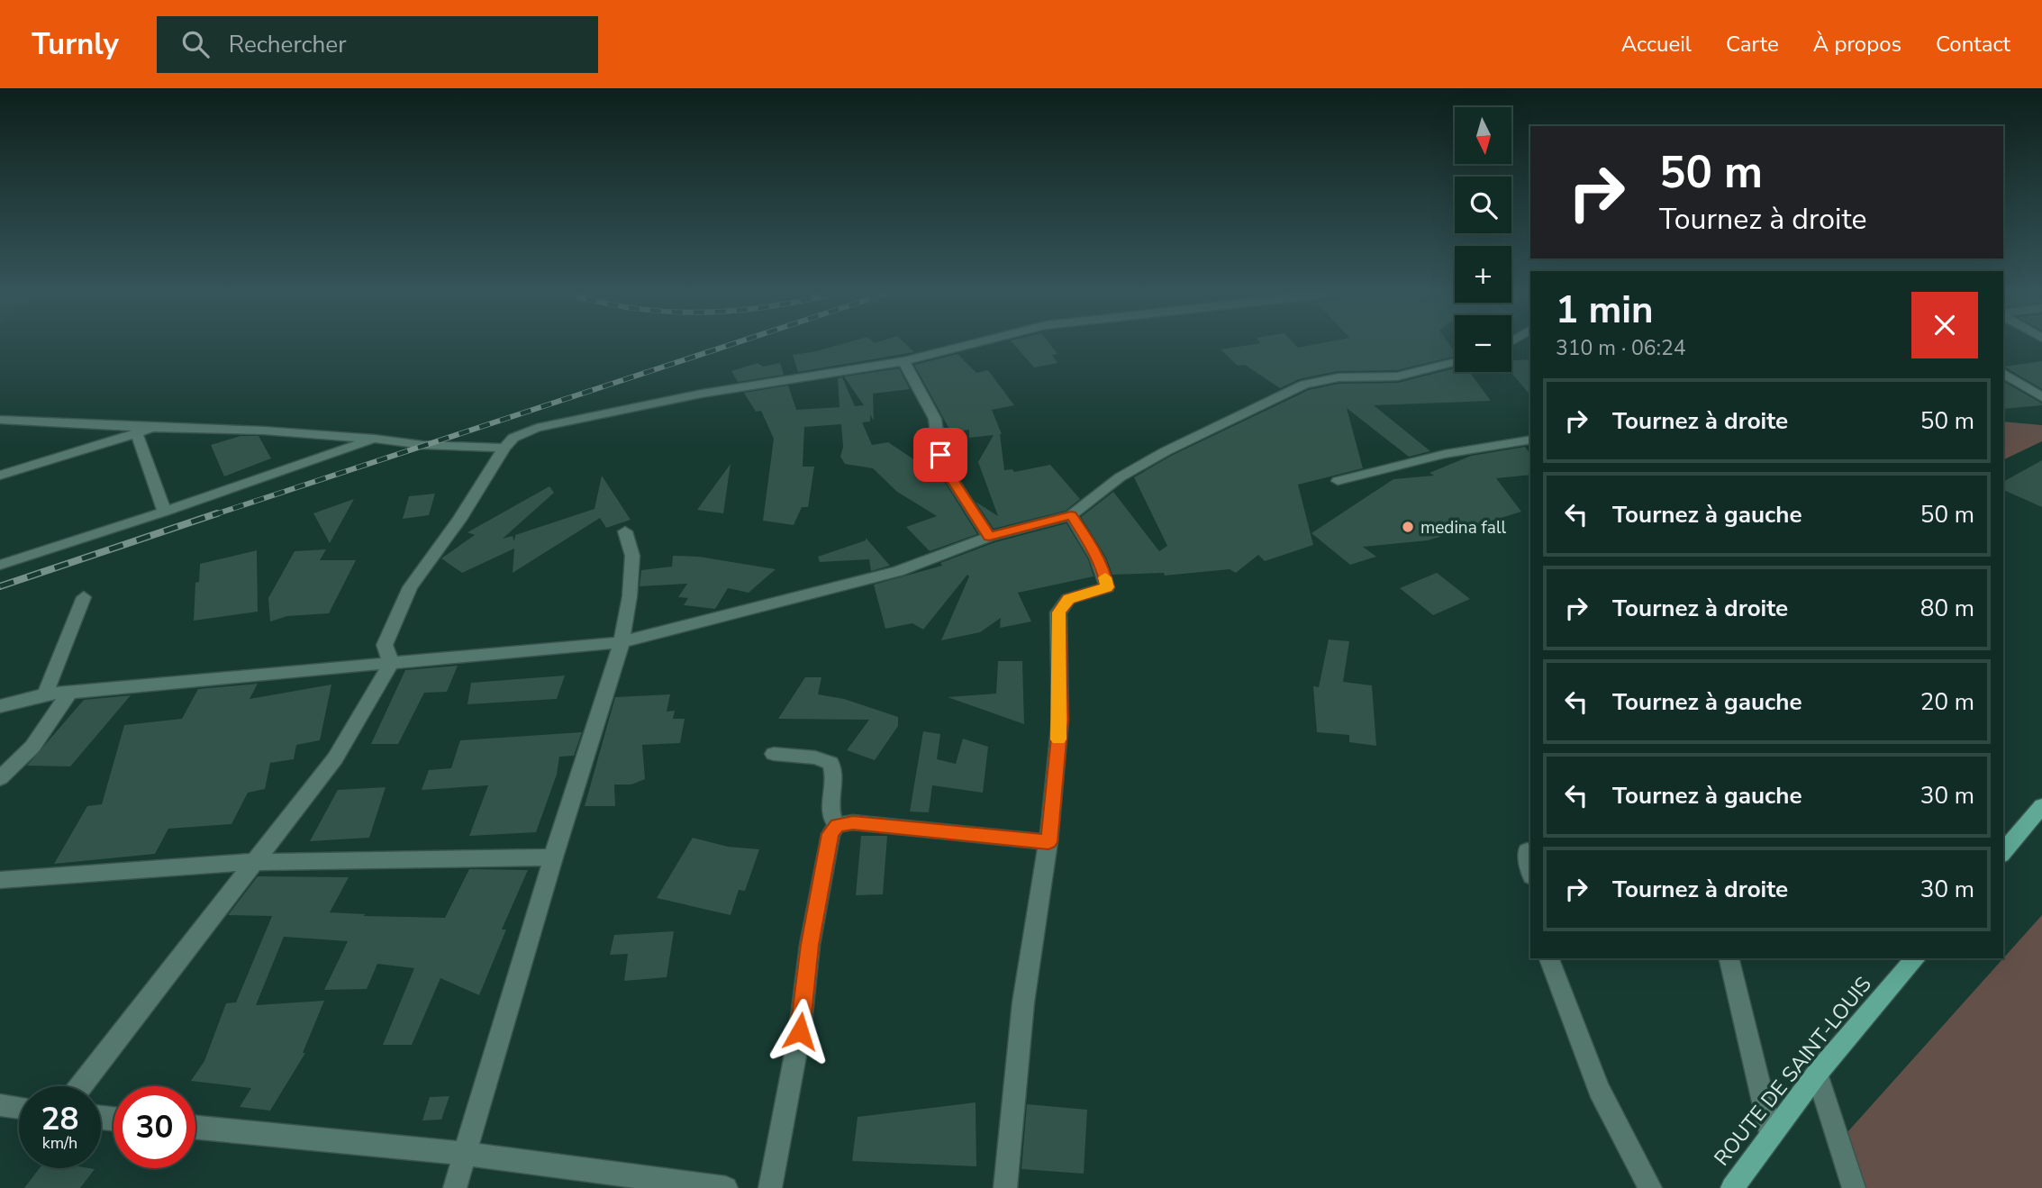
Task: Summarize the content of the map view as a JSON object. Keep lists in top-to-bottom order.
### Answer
{
  "streets": {
    "main road": ["ROUTE DE SAINT-LOUIS"]
  },
  "places": ["medina fall"],
  "north": "bottom",
  "page": {
    "header": "Turnly",
    "search": "Rechercher",
    "nav": [
      "Accueil",
      "Carte",
      "À propos",
      "Contact"
    ],
    "map_buttons": ["+", "−"],
    "turn": ["50 m", "Tournez à droite"],
    "heading": ["1 min", "310 m · 06:24"],
    "list": [
      {
        "name": "Tournez à droite",
        "value": "50 m"
      },
      {
        "name": "Tournez à gauche",
        "value": "50 m"
      },
      {
        "name": "Tournez à droite",
        "value": "80 m"
      },
      {
        "name": "Tournez à gauche",
        "value": "20 m"
      },
      {
        "name": "Tournez à gauche",
        "value": "30 m"
      },
      {
        "name": "Tournez à droite",
        "value": "30 m"
      }
    ],
    "speed": "28 km/h",
    "limit": "30"
  }
}
